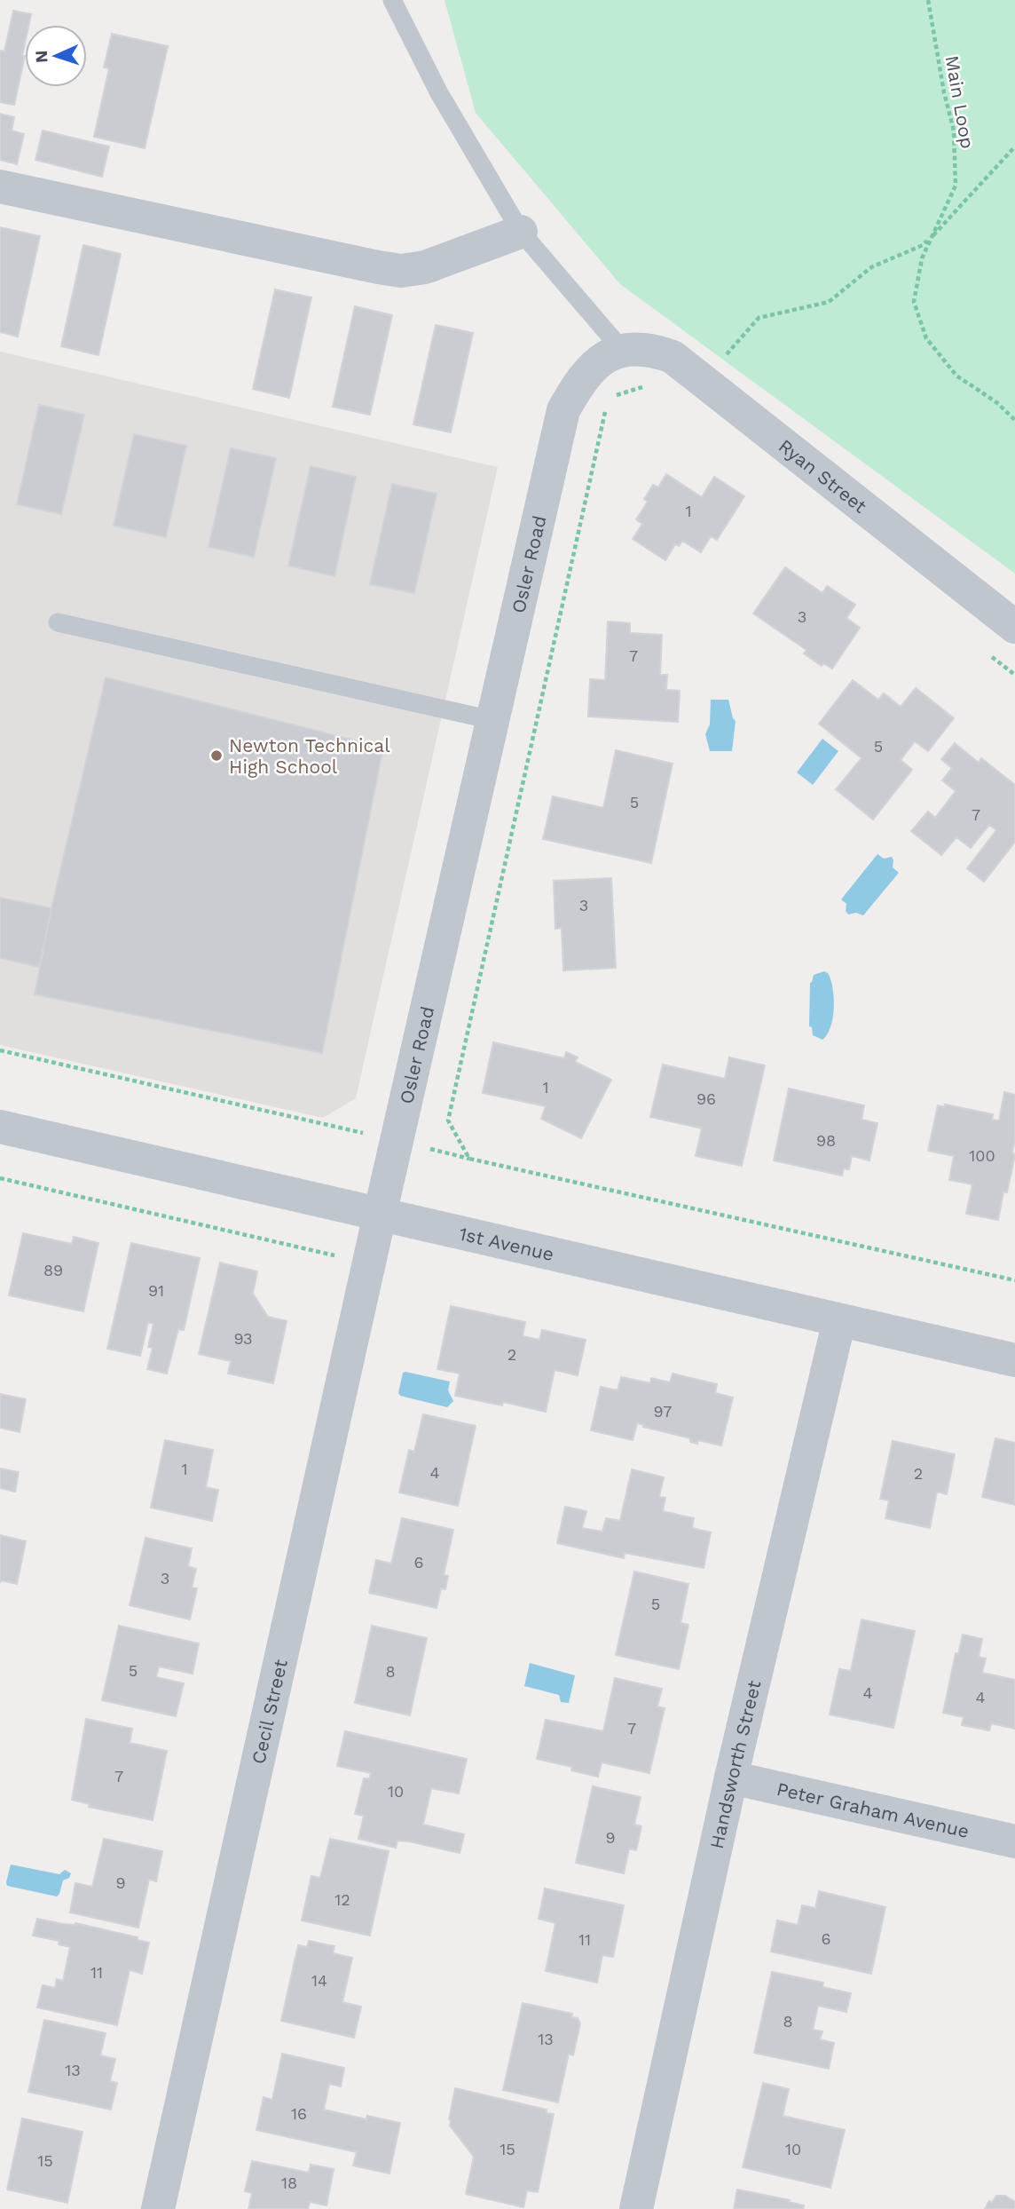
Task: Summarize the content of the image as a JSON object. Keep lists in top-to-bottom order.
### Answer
{
  "streets": {
    "street": [
      "Ryan Street",
      "Osler Road",
      "1st Avenue",
      "Cecil Street",
      "Handsworth Street",
      "Peter Graham Avenue"
    ],
    "path": ["Main Loop"]
  },
  "crossings": [
    ["Ryan Street", "Osler Road"],
    ["Osler Road", "1st Avenue"],
    ["Osler Road", "Cecil Street"],
    ["1st Avenue", "Cecil Street"],
    ["1st Avenue", "Handsworth Street"],
    ["Handsworth Street", "Peter Graham Avenue"]
  ],
  "places": ["Newton Technical High School"],
  "house_numbers": [
    "1",
    "3",
    "7",
    "5",
    "5",
    "7",
    "3",
    "1",
    "96",
    "98",
    "100",
    "89",
    "91",
    "93",
    "2",
    "97",
    "1",
    "4",
    "2",
    "6",
    "3",
    "5",
    "5",
    "8",
    "4",
    "4",
    "7",
    "7",
    "10",
    "9",
    "9",
    "12",
    "6",
    "11",
    "11",
    "14",
    "8",
    "13",
    "13",
    "16",
    "15",
    "10",
    "15",
    "18"
  ],
  "north": "left"
}
